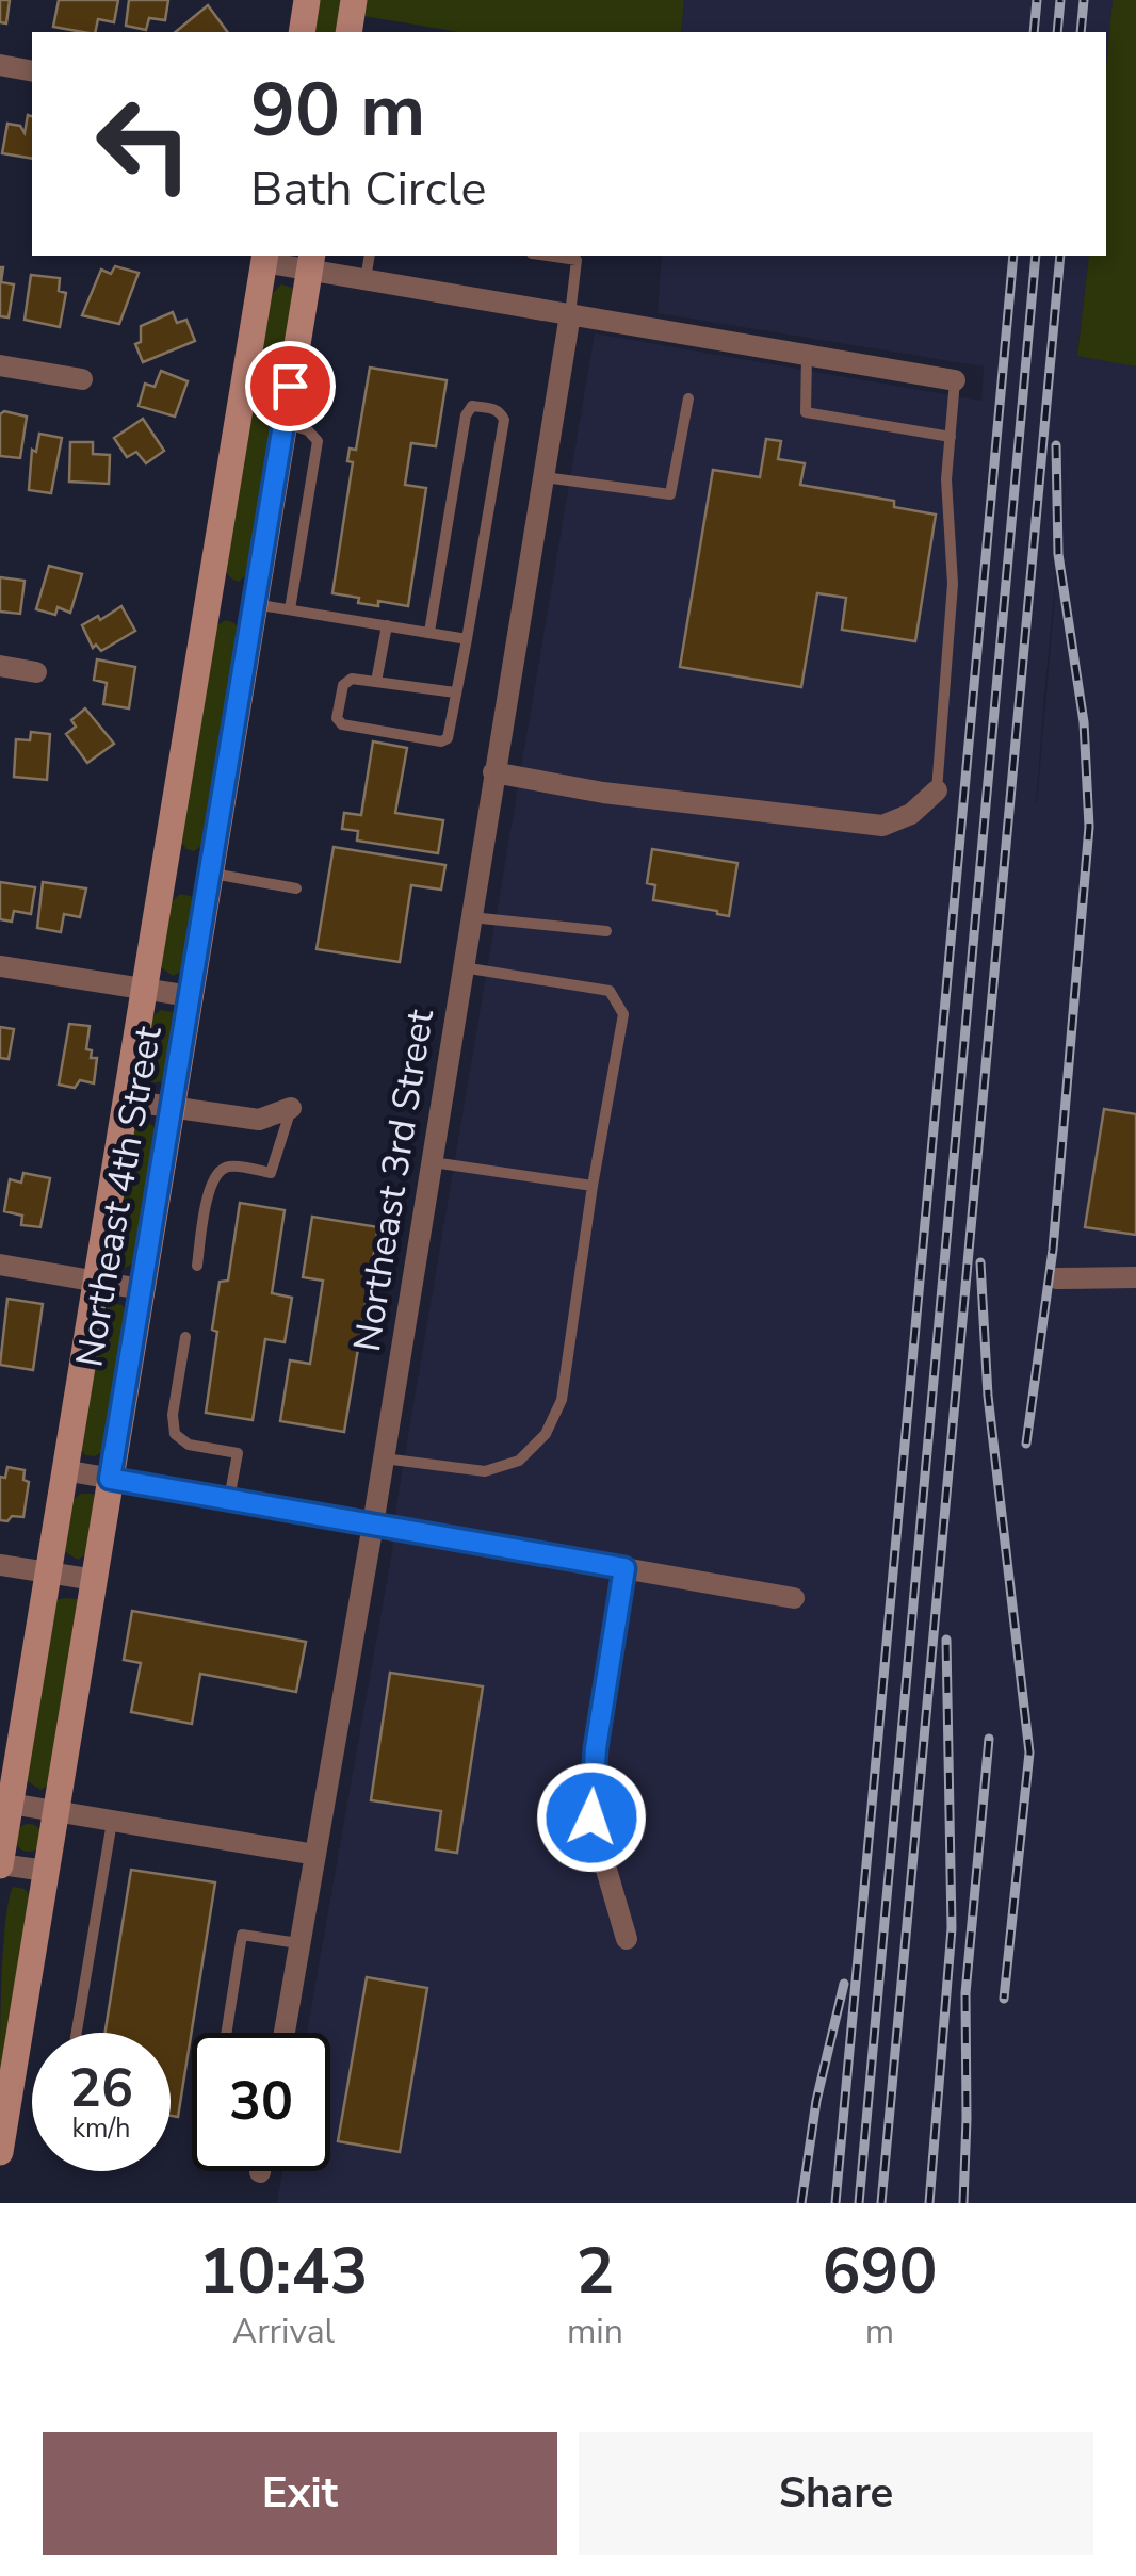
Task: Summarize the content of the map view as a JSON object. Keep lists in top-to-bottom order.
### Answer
{
  "streets": {
    "main road": ["Northeast 4th Street"],
    "street": ["Northeast 3rd Street"]
  },
  "page": {
    "turn": ["90 m", "Bath Circle"],
    "speed": "26 km/h",
    "limit": "30",
    "eta": [
      "10:43",
      "Arrival",
      "2",
      "min",
      "690",
      "m"
    ],
    "buttons": ["Exit", "Share"]
  }
}
